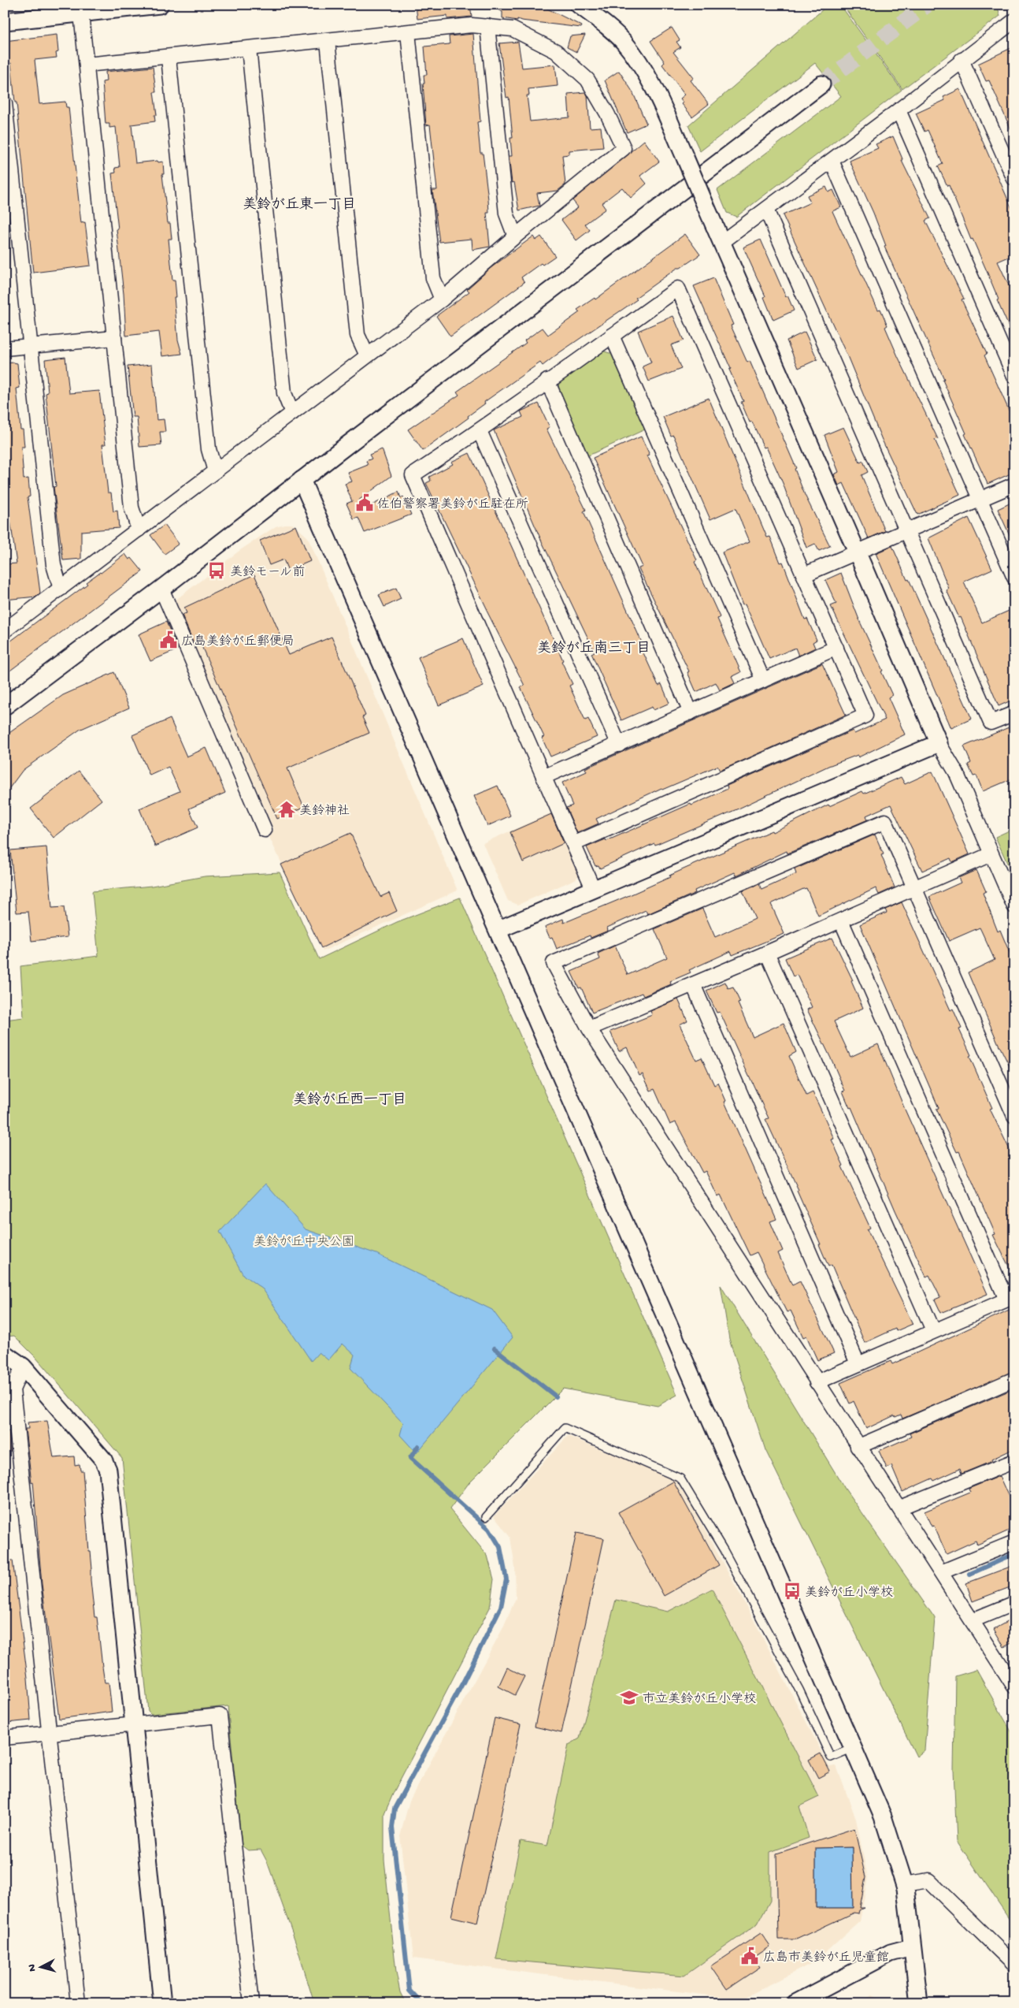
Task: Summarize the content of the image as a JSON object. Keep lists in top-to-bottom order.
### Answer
{
  "districts": ["美鈴が丘東一丁目", "美鈴が丘南三丁目", "美鈴が丘西一丁目"],
  "parks": ["美鈴が丘中央公園"],
  "places": {
    "public building": ["佐伯警察署美鈴が丘駐在所", "広島美鈴が丘郵便局", "広島市美鈴が丘児童館"],
    "bus stop": ["美鈴モール前", "美鈴が丘小学校"],
    "temple": ["美鈴神社"],
    "school or university": ["市立美鈴が丘小学校"]
  },
  "north": "left"
}
